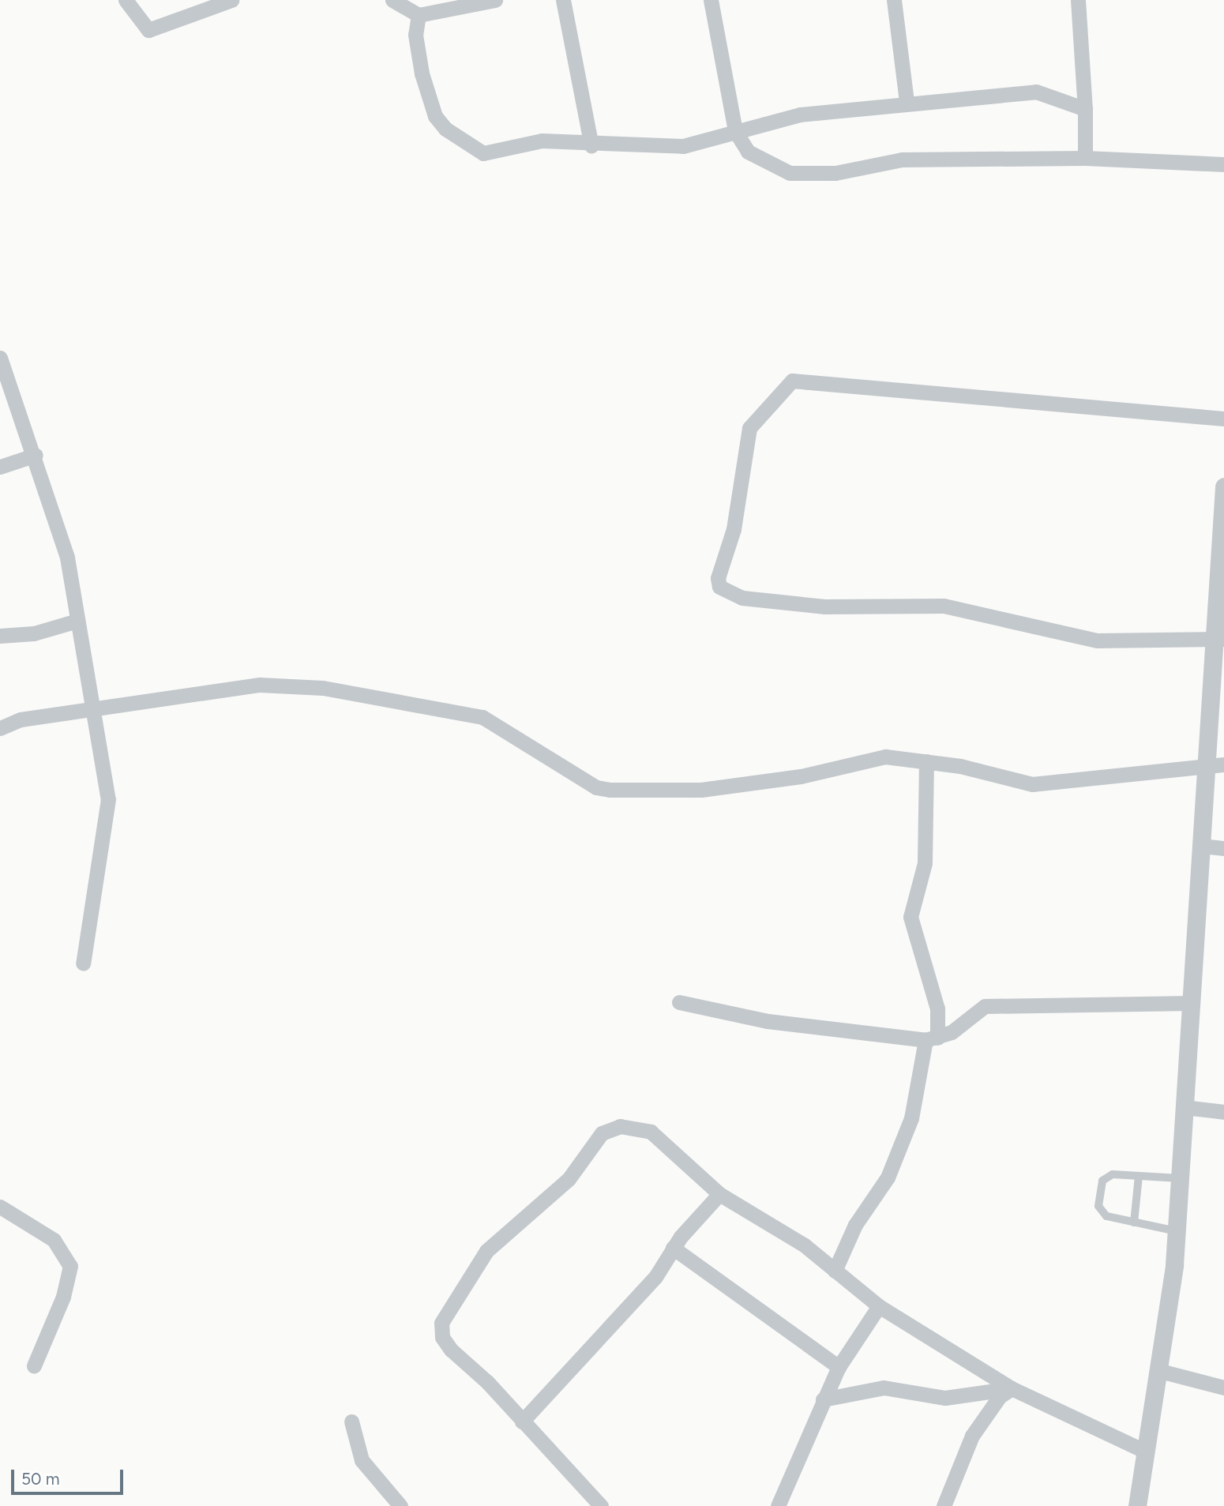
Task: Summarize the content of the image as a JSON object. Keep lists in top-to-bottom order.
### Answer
{
  "scale_bar": "50 m"
}
